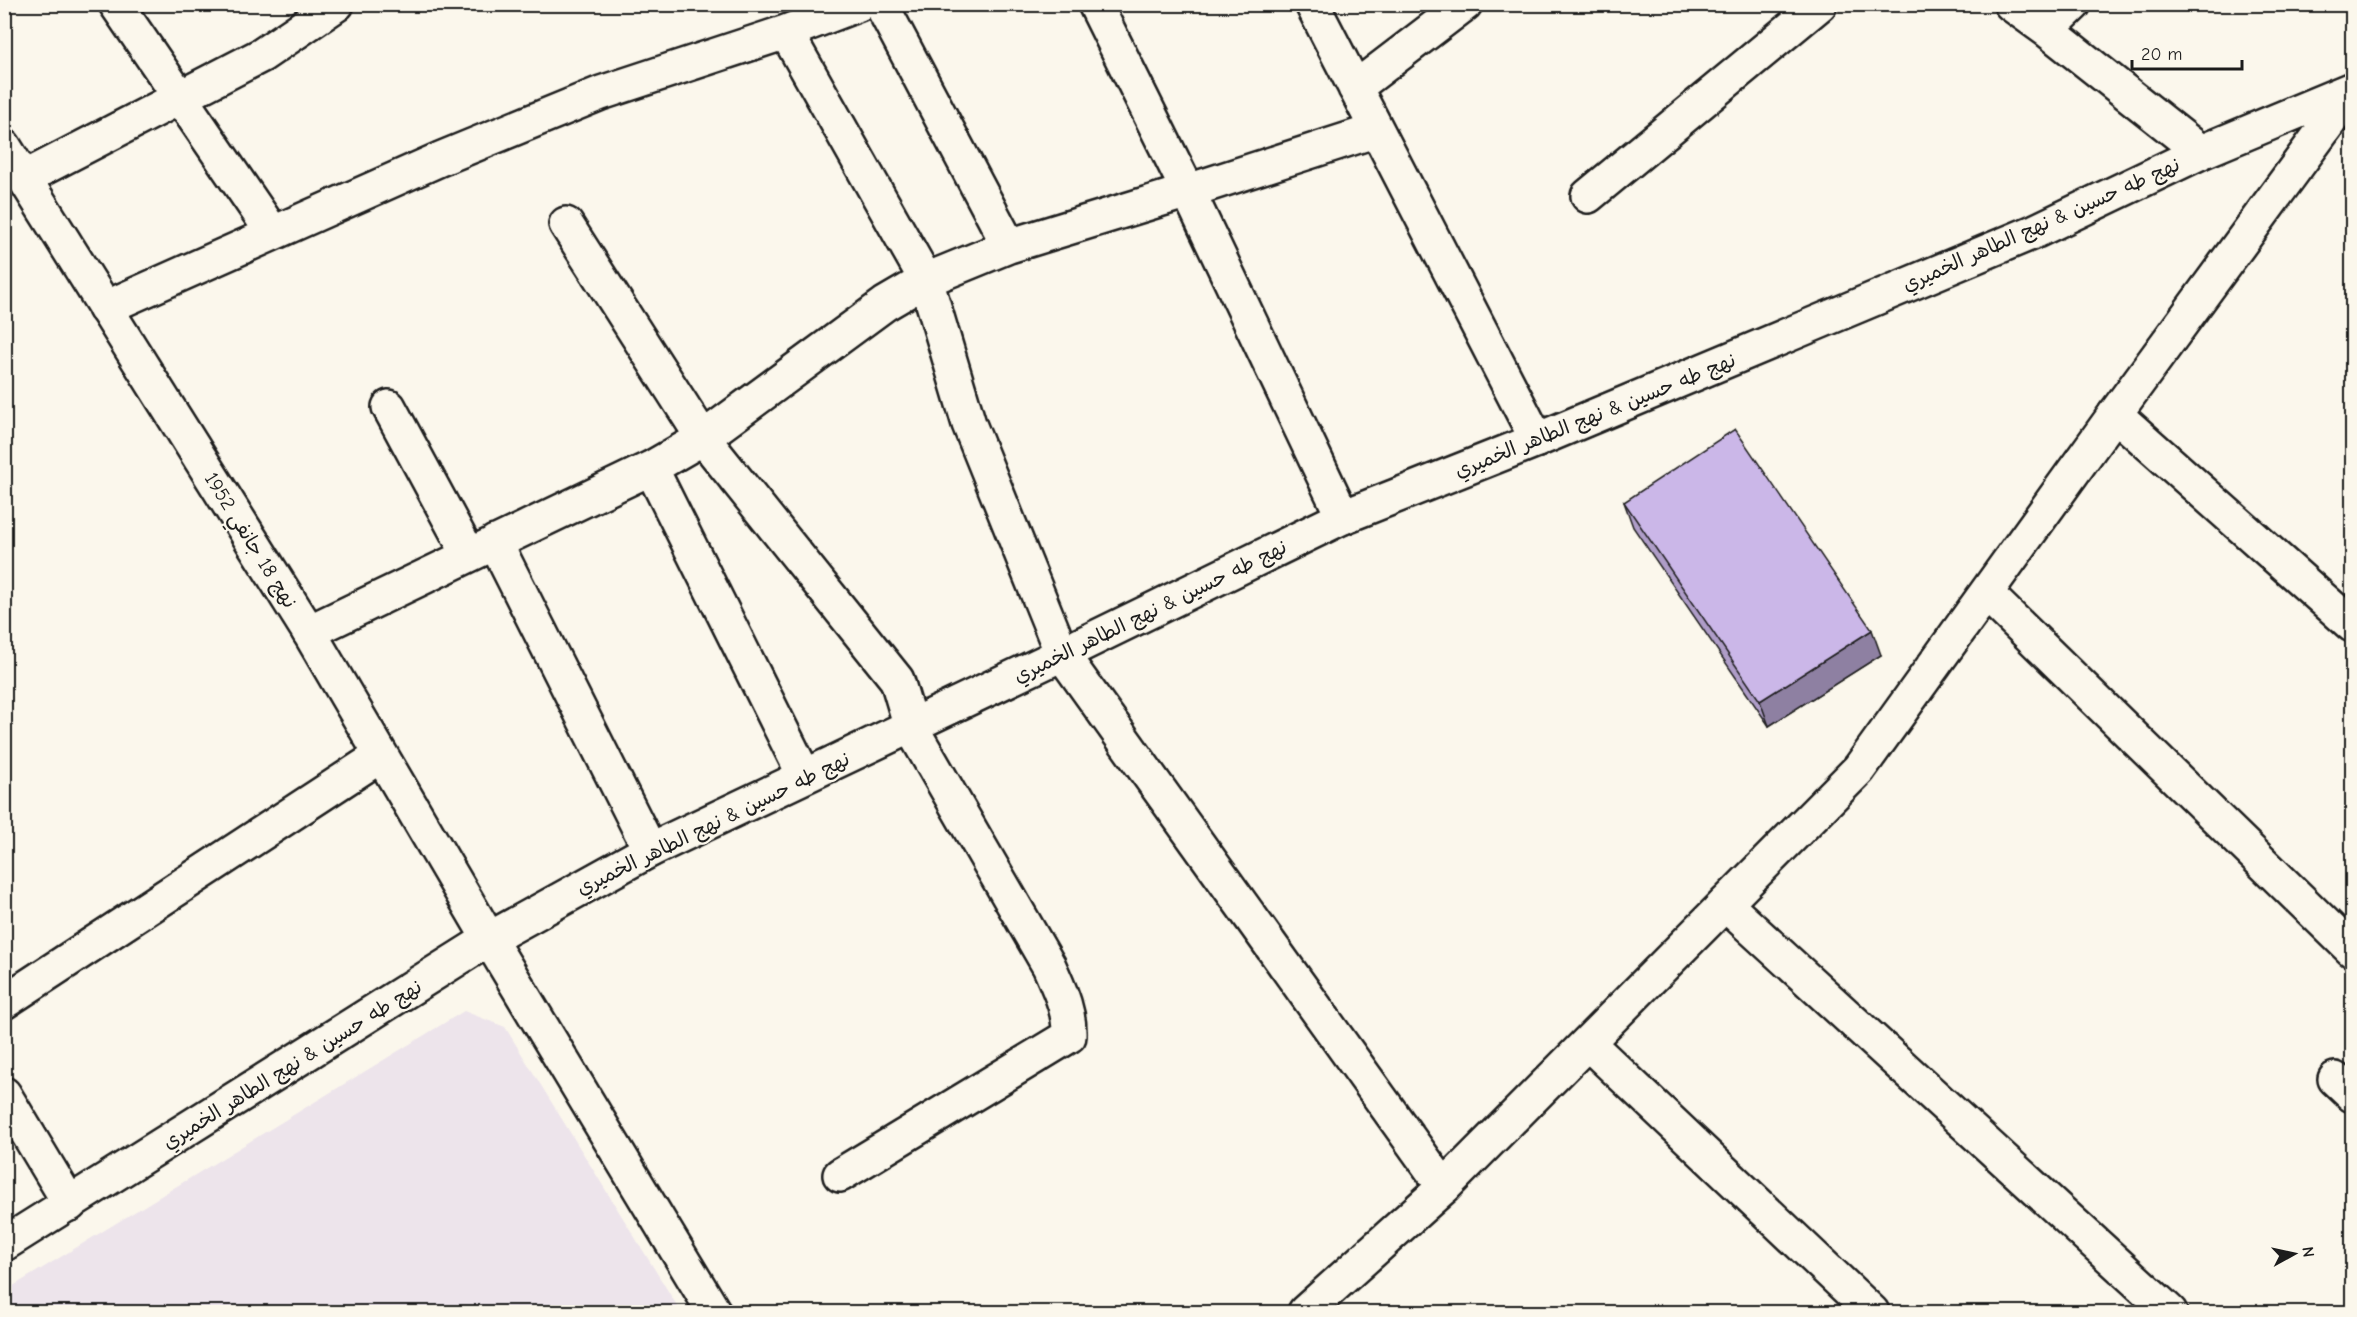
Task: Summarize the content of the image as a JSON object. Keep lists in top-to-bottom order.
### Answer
{
  "streets": {
    "street": ["نهج طه حسين & نهج الطاهر الخميري", "نهج 18 جانفي 1952"]
  },
  "crossings": [
    ["نهج طه حسين & نهج الطاهر الخميري", "نهج 18 جانفي 1952"]
  ],
  "scale_bar": "20 m",
  "north": "right"
}
